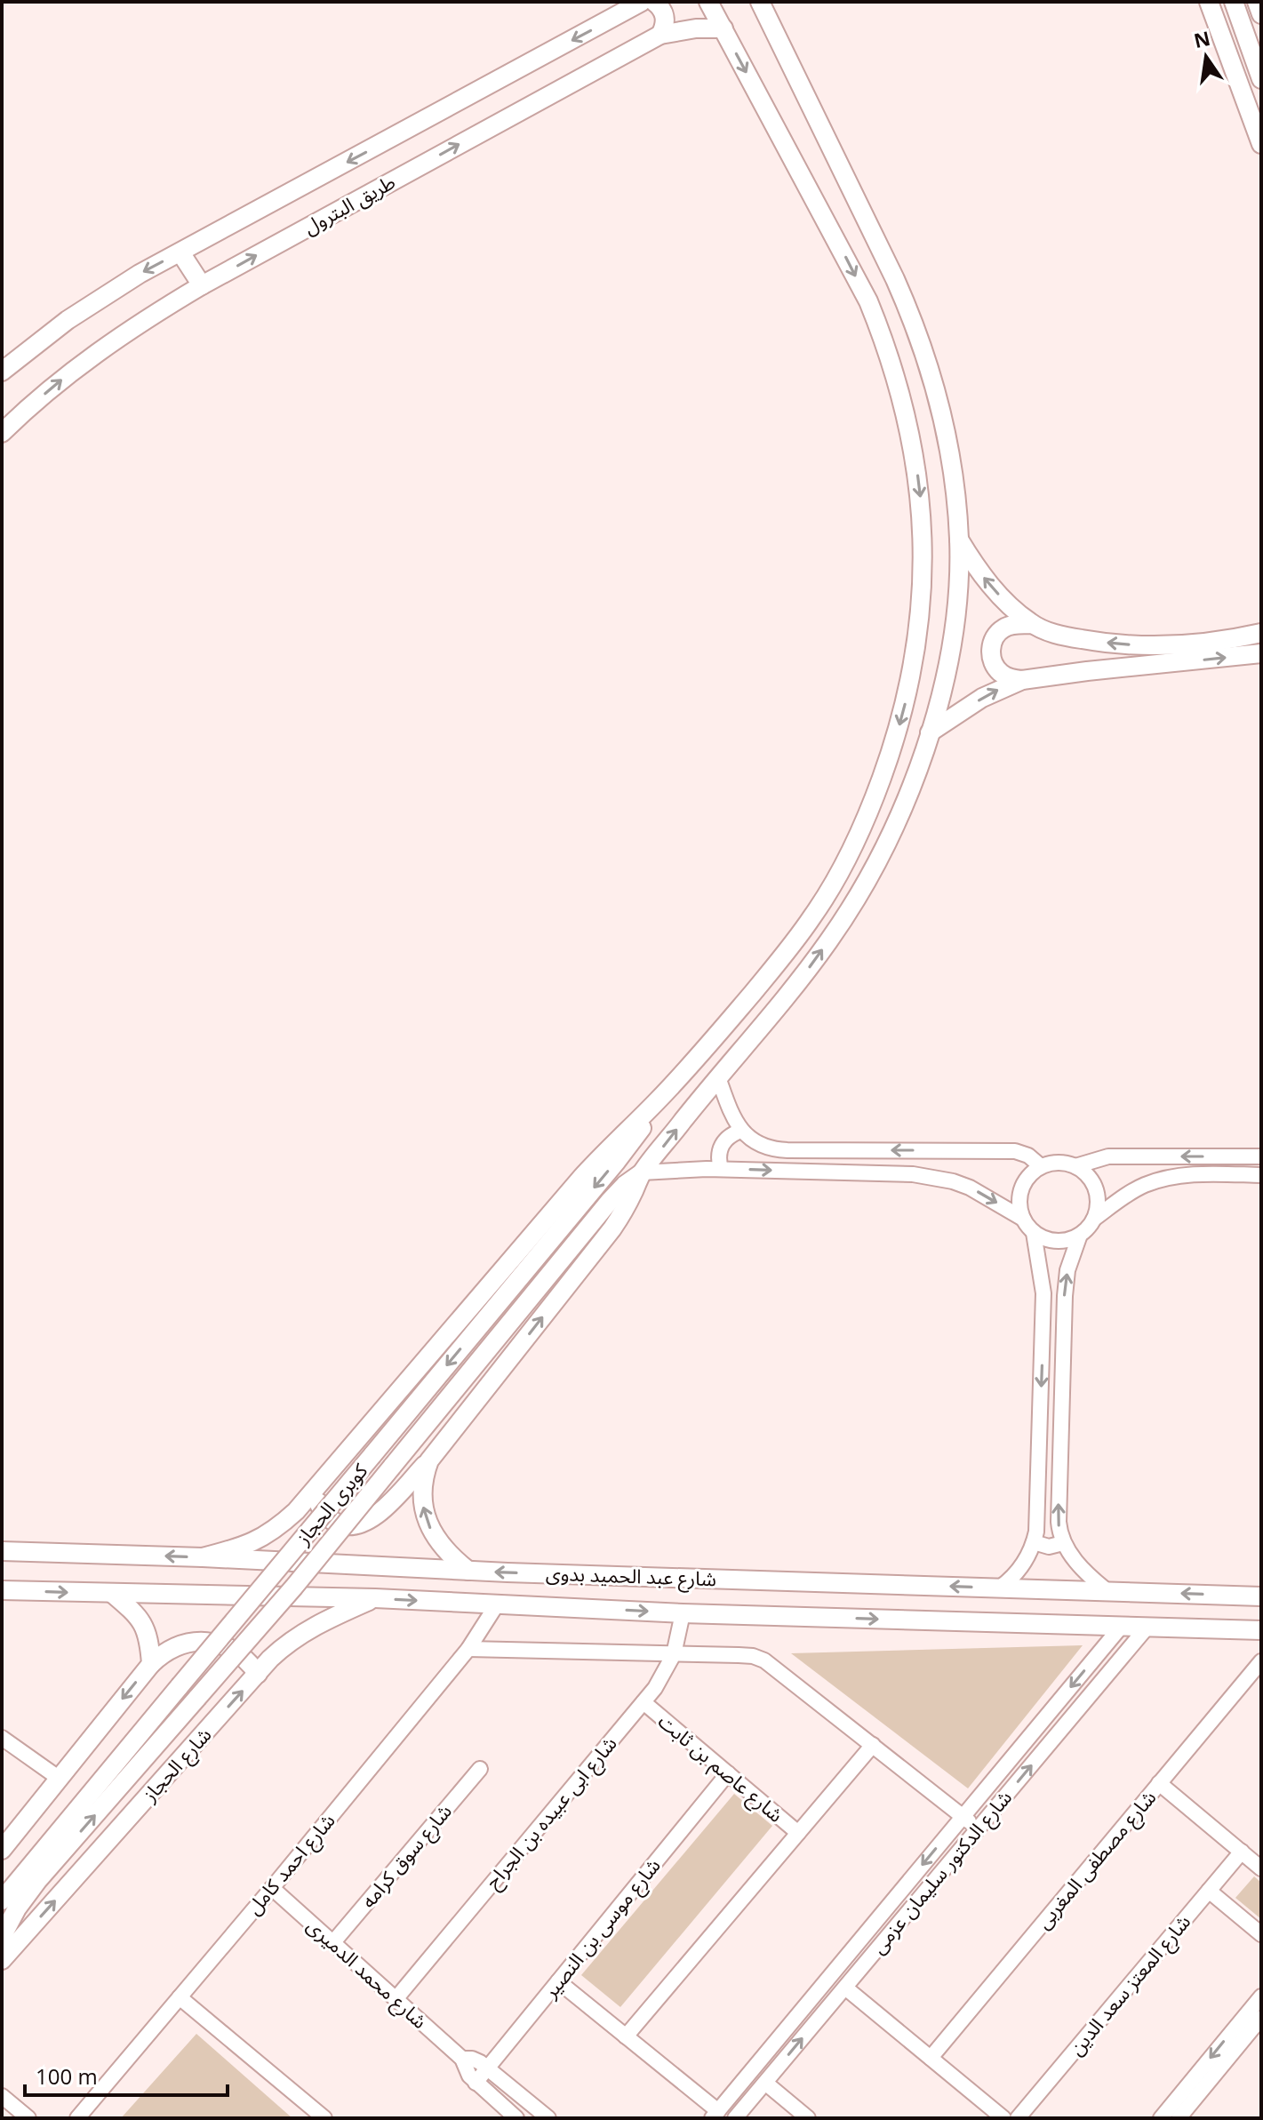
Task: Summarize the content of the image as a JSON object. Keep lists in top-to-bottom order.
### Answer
{
  "streets": {
    "main road": [
      "طريق البترول",
      "كوبرى الحجاز",
      "شارع عبد الحميد بدوى",
      "شارع الحجاز"
    ],
    "street": [
      "شارع عاصم بن ثابت",
      "شارع ابى عبيده بن الجراح",
      "شارع سوق كرامه",
      "شارع مصطفى المغربى",
      "شارع احمد كامل",
      "شارع الدكتور سليمان عزمى",
      "شارع موسى بن النصير",
      "شارع محمد الدميرى",
      "شارع المعتز سعد الدين"
    ]
  },
  "crossings": [
    ["شارع عبد الحميد بدوى", "شارع الحجاز"],
    ["شارع عبد الحميد بدوى", "شارع ابى عبيده بن الجراح"],
    ["شارع عبد الحميد بدوى", "شارع احمد كامل"],
    ["شارع عبد الحميد بدوى", "شارع الدكتور سليمان عزمى"],
    ["شارع عاصم بن ثابت", "شارع ابى عبيده بن الجراح"],
    ["شارع عاصم بن ثابت", "شارع موسى بن النصير"],
    ["شارع ابى عبيده بن الجراح", "شارع محمد الدميرى"],
    ["شارع سوق كرامه", "شارع محمد الدميرى"],
    ["شارع احمد كامل", "شارع محمد الدميرى"],
    ["شارع موسى بن النصير", "شارع محمد الدميرى"]
  ],
  "scale_bar": "100 m",
  "north": "top"
}
